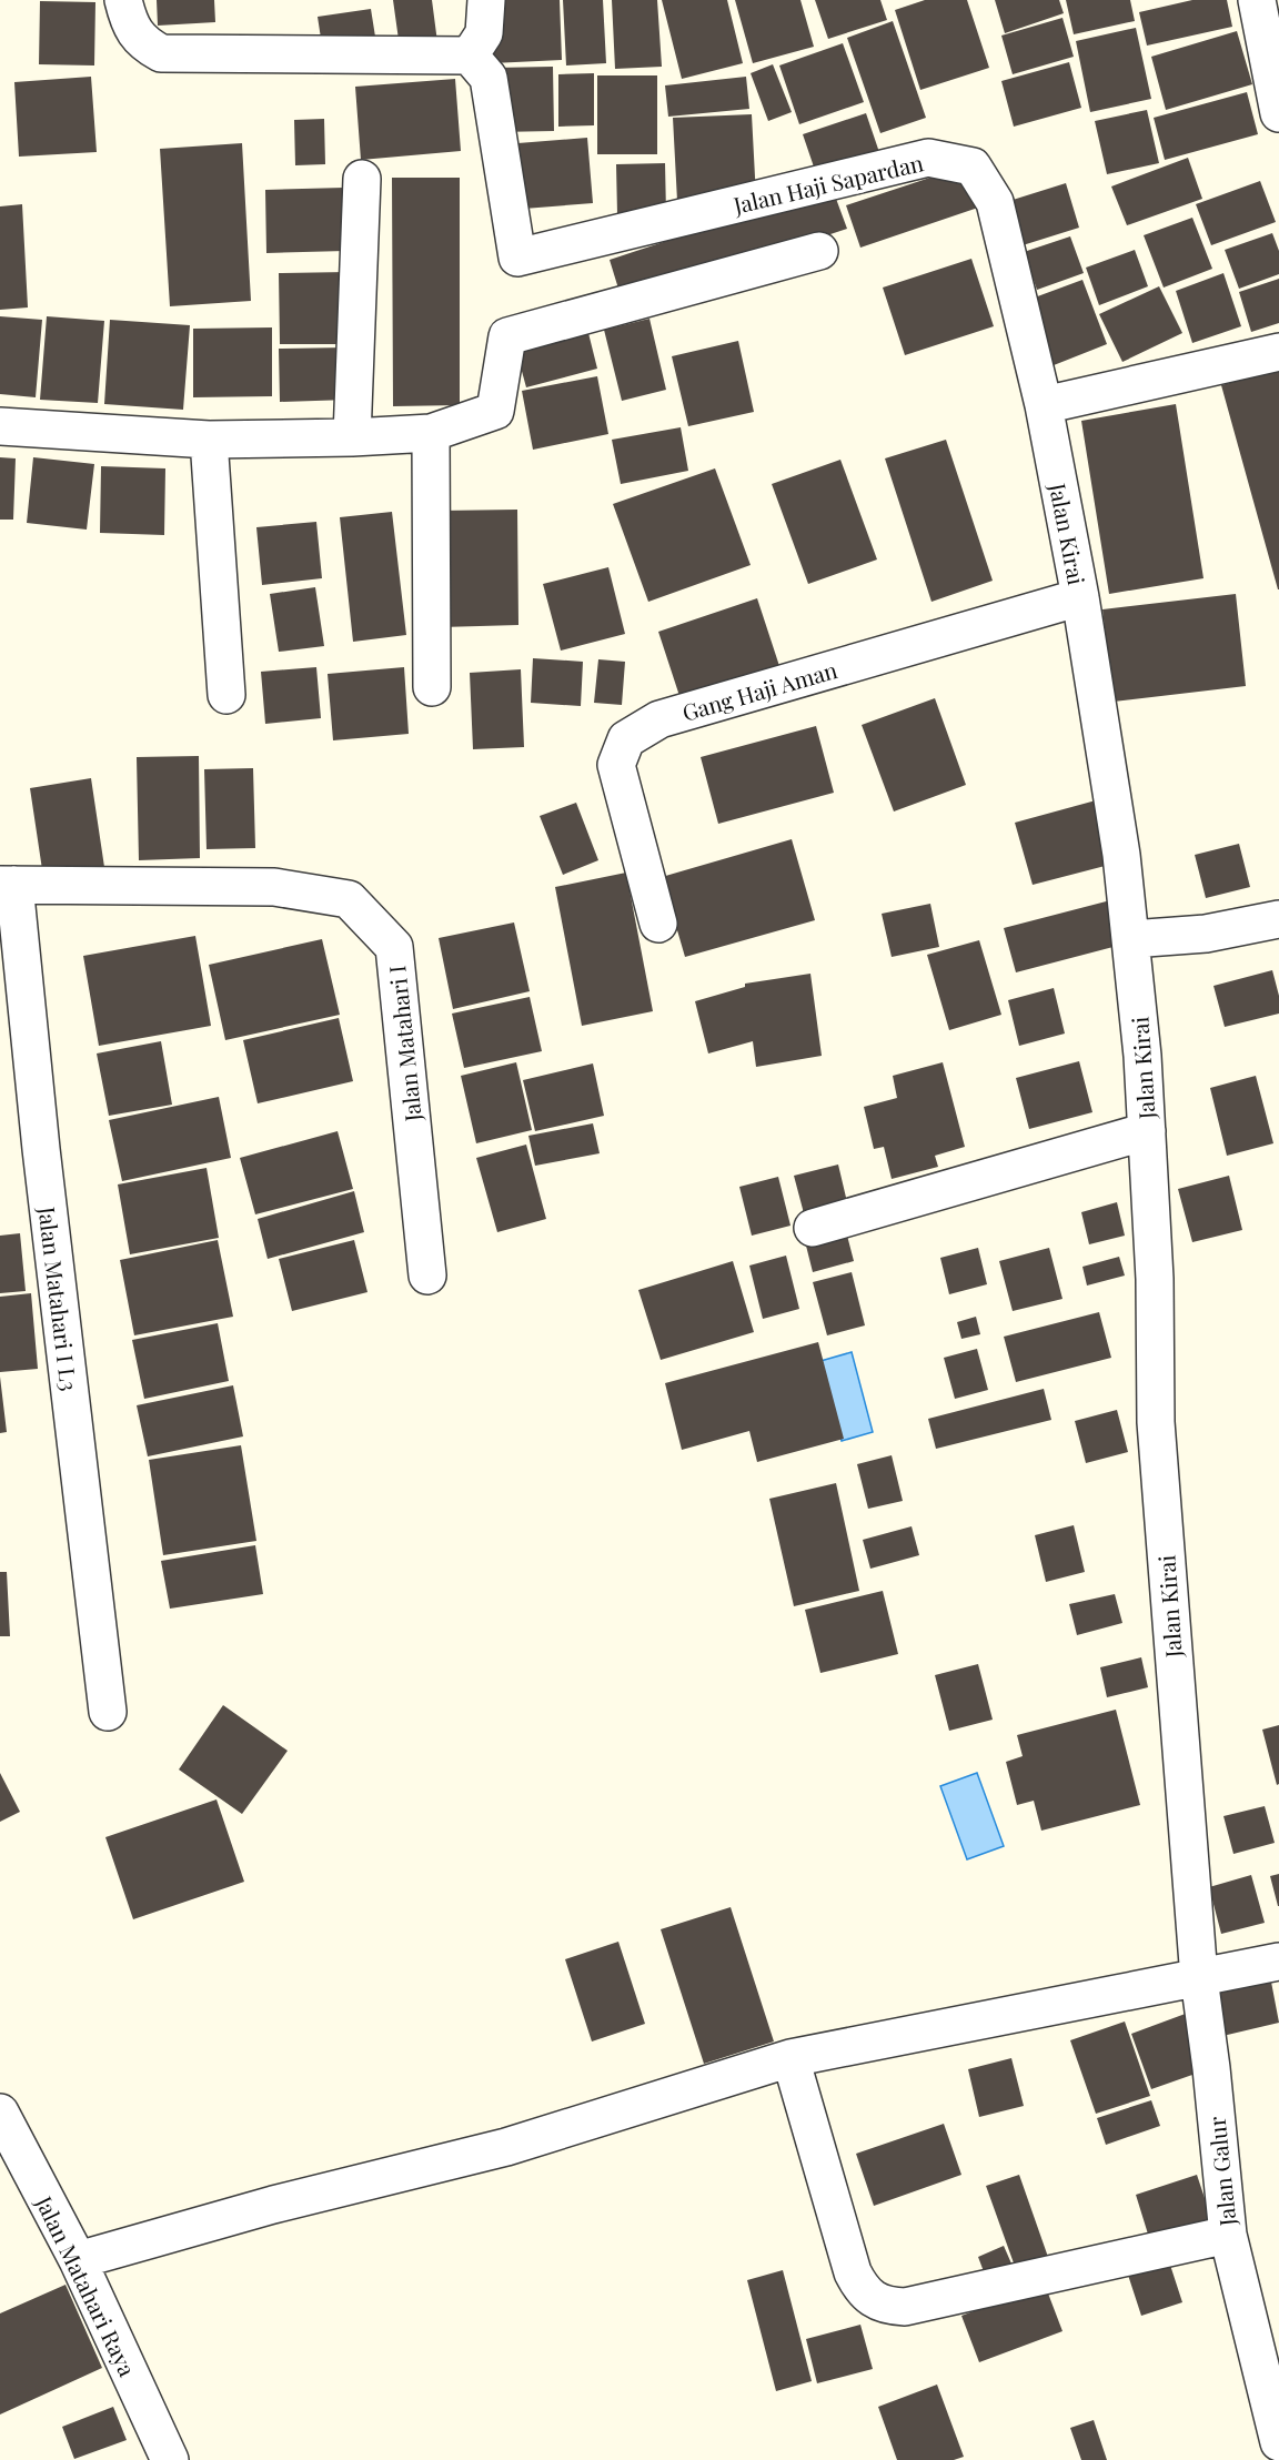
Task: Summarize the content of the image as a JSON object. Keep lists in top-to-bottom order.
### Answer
{
  "streets": {
    "street": [
      "Jalan Haji Sapardan",
      "Jalan Kirai",
      "Gang Haji Aman",
      "Jalan Matahari I",
      "Jalan Matahari I L3",
      "Jalan Galur",
      "Jalan Matahari Raya"
    ]
  },
  "crossings": [
    ["Jalan Haji Sapardan", "Jalan Kirai"],
    ["Jalan Kirai", "Gang Haji Aman"],
    ["Jalan Kirai", "Jalan Galur"],
    ["Jalan Matahari I", "Jalan Matahari I L3"]
  ]
}
